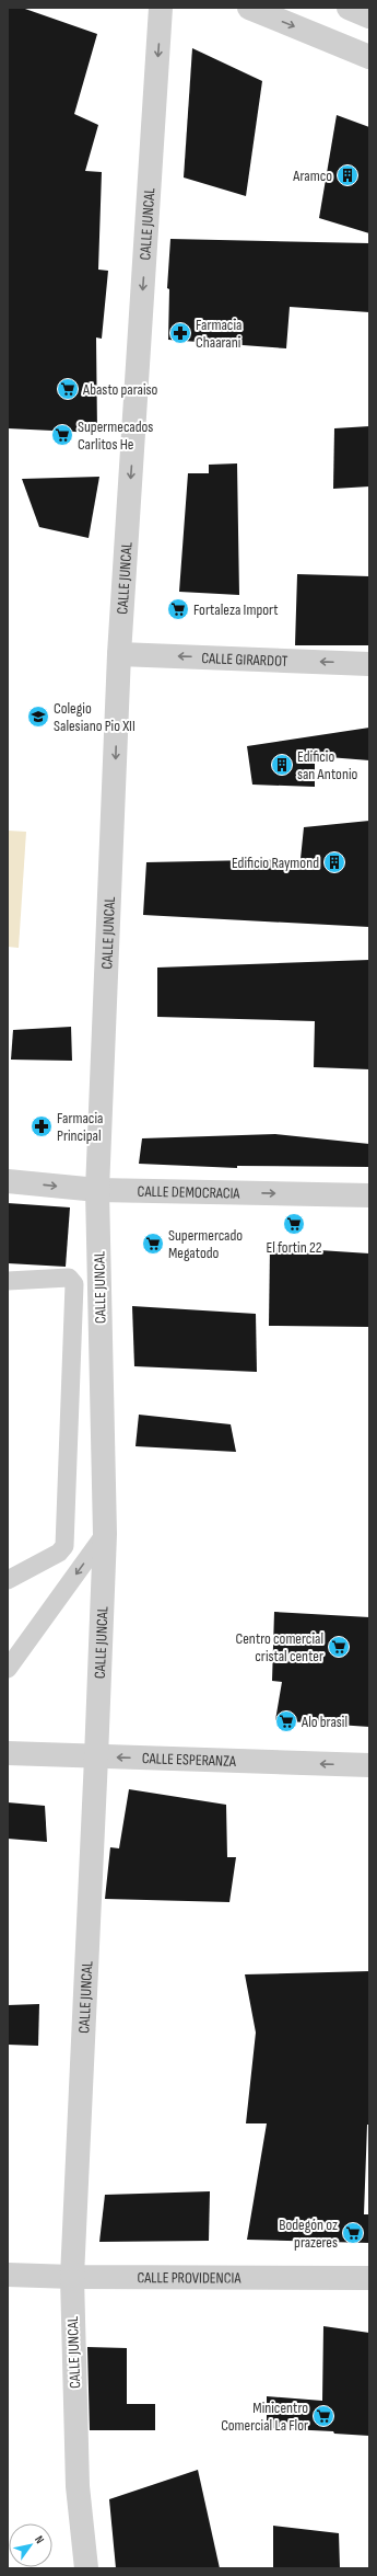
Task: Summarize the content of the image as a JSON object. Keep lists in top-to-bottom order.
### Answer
{
  "streets": {
    "street": [
      "CALLE JUNCAL",
      "CALLE GIRARDOT",
      "CALLE DEMOCRACIA",
      "CALLE ESPERANZA",
      "CALLE PROVIDENCIA"
    ]
  },
  "crossings": [
    ["CALLE JUNCAL", "CALLE GIRARDOT"],
    ["CALLE JUNCAL", "CALLE DEMOCRACIA"],
    ["CALLE JUNCAL", "CALLE ESPERANZA"],
    ["CALLE JUNCAL", "CALLE PROVIDENCIA"]
  ],
  "one_way": [
    "CALLE JUNCAL",
    "CALLE GIRARDOT",
    "CALLE DEMOCRACIA",
    "CALLE ESPERANZA"
  ],
  "places": {
    "building": ["Aramco", "Edificio san Antonio", "Edificio Raymond"],
    "pharmacy": ["Farmacia Chaarani", "Farmacia Principal"],
    "supermarket": [
      "Abasto paraiso",
      "Supermecados Carlitos He",
      "Fortaleza Import",
      "El fortin 22",
      "Supermercado Megatodo",
      "Centro comercial cristal center",
      "Alo brasil",
      "Bodegón oz prazeres",
      "Minicentro Comercial La Flor"
    ],
    "school or university": ["Colegio Salesiano Pio XII"]
  },
  "north": "top right"
}
